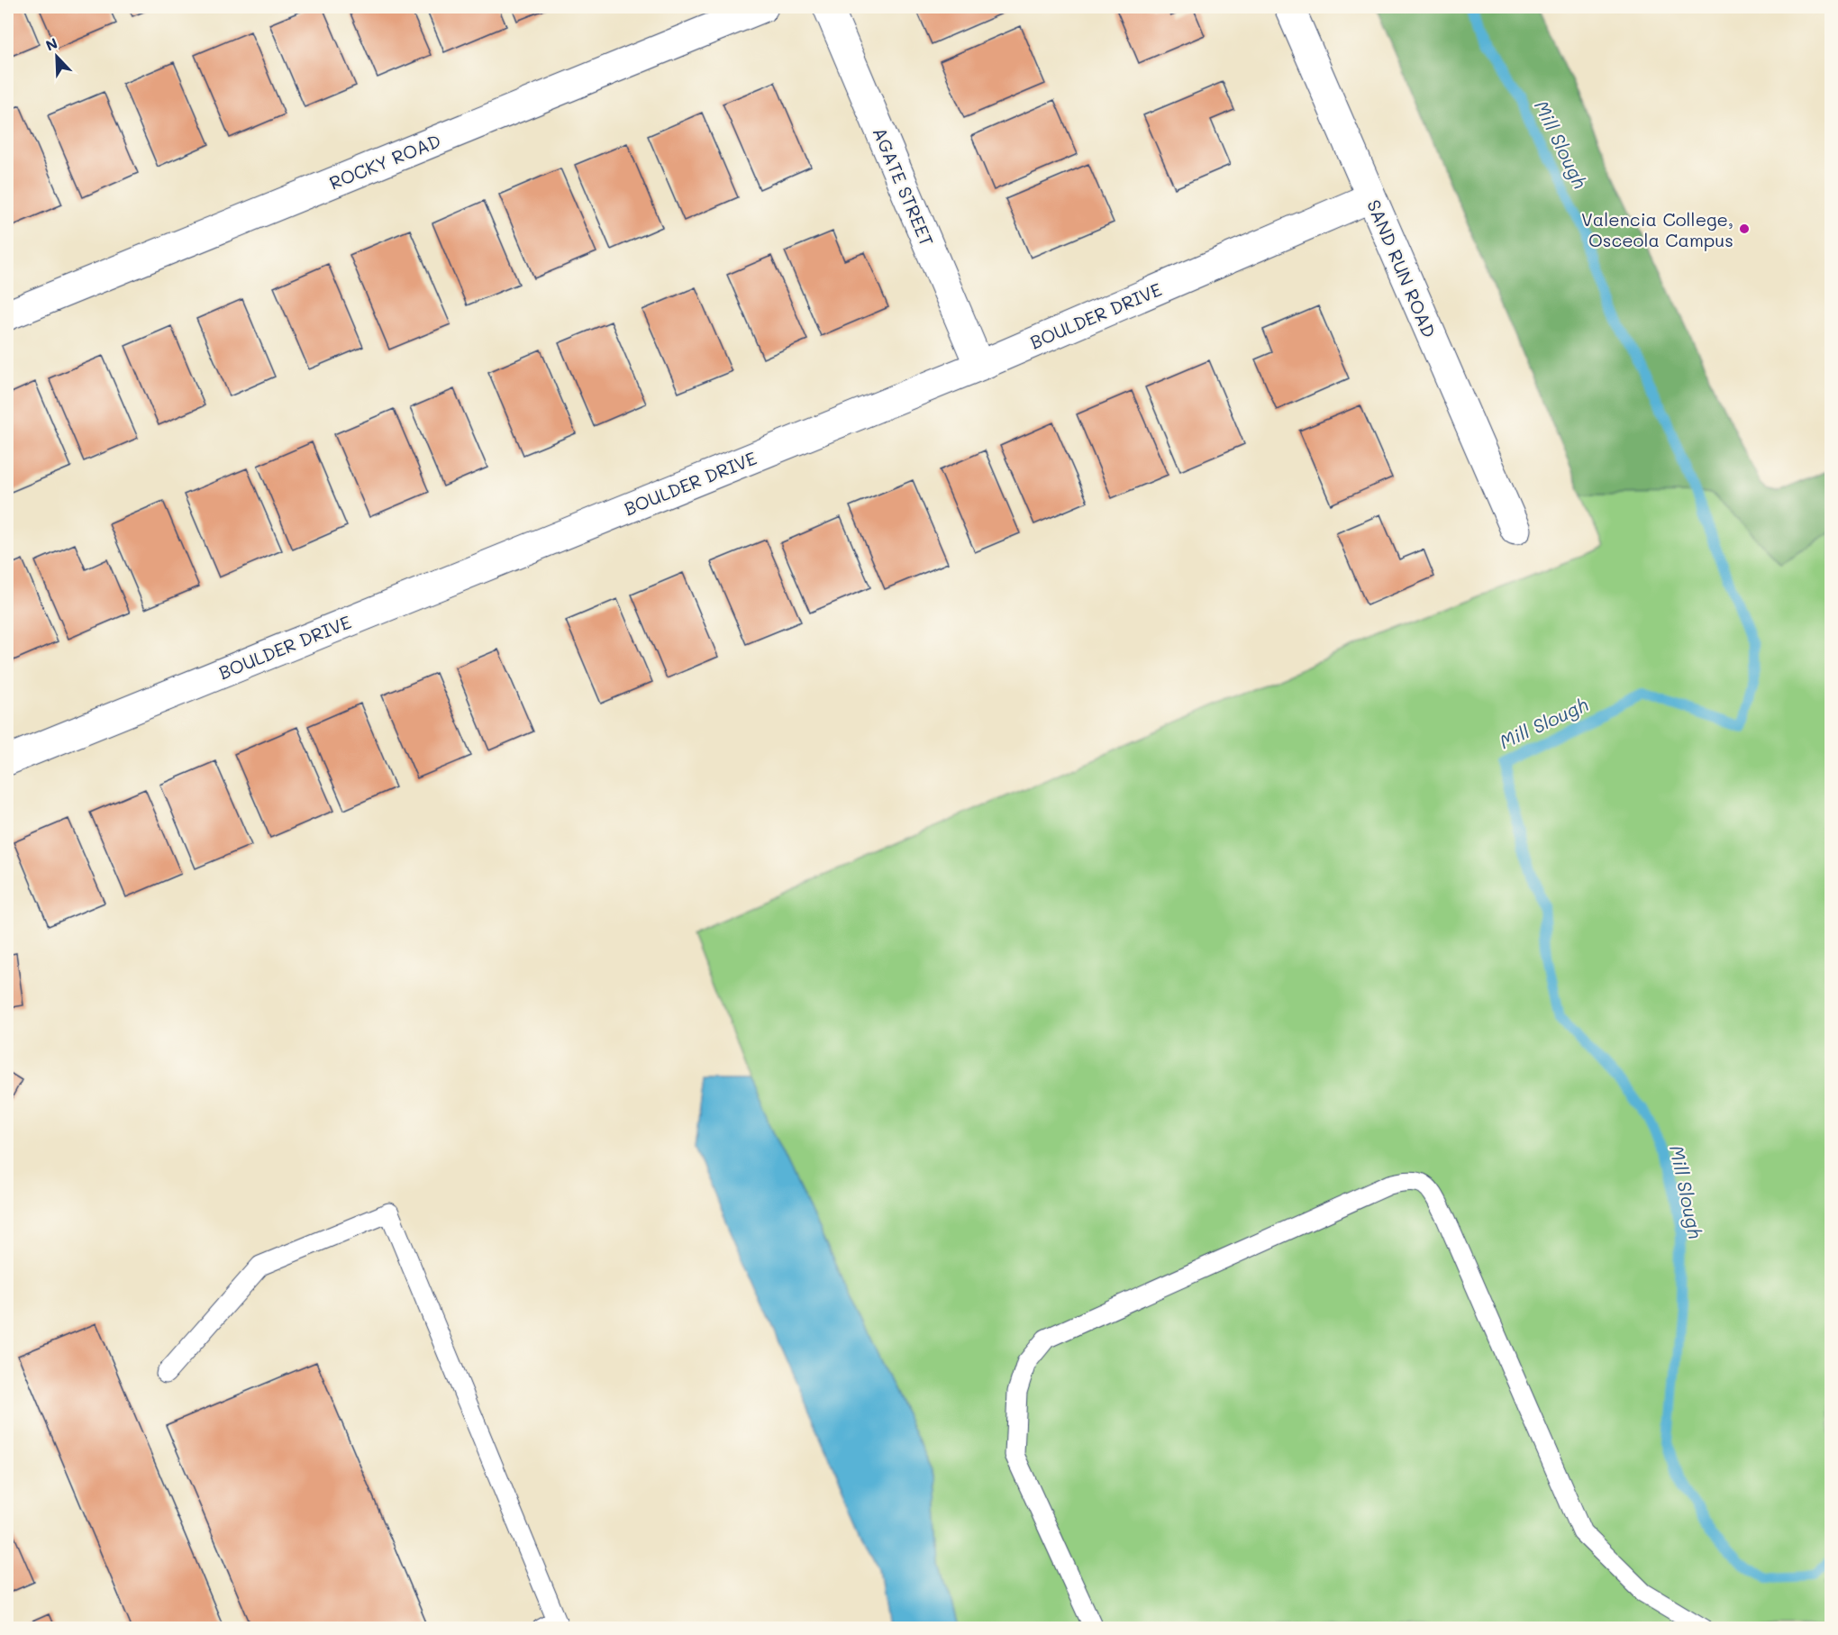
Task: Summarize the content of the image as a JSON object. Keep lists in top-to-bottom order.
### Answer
{
  "streets": {
    "street": [
      "ROCKY ROAD",
      "AGATE STREET",
      "SAND RUN ROAD",
      "BOULDER DRIVE"
    ]
  },
  "crossings": [
    ["AGATE STREET", "BOULDER DRIVE"],
    ["SAND RUN ROAD", "BOULDER DRIVE"]
  ],
  "water": ["Mill Slough"],
  "places": ["Valencia College, Osceola Campus"],
  "north": "top left"
}
